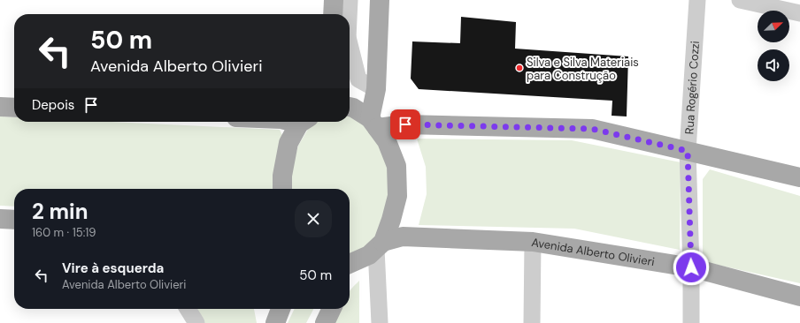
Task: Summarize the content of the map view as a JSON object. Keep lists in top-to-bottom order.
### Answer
{
  "streets": {
    "main road": ["Avenida Alberto Olivieri"],
    "street": ["Rua Rogério Cozzi"]
  },
  "crossings": [
    ["Rua Rogério Cozzi", "Avenida Alberto Olivieri"]
  ],
  "places": ["Silva e Silva Materiais para Construção"],
  "north": "top right",
  "page": {
    "turn": ["50 m", "Avenida Alberto Olivieri"],
    "then": "Depois",
    "heading": ["2 min", "160 m · 15:19"],
    "list": [
      {
        "name": "Vire à esquerda",
        "note": "Avenida Alberto Olivieri",
        "value": "50 m"
      }
    ]
  }
}
